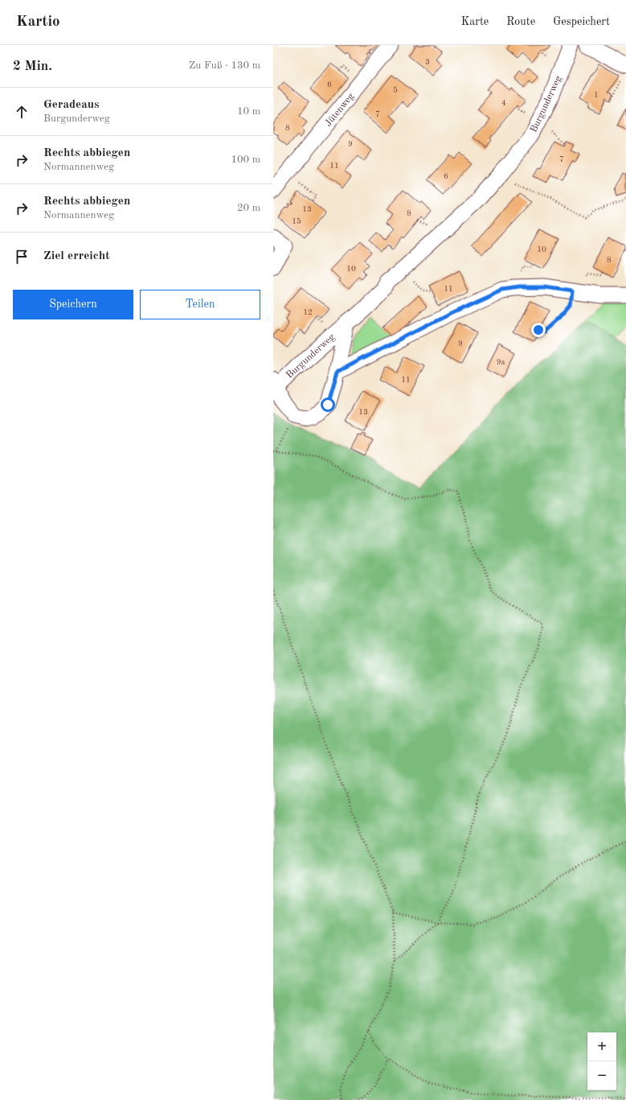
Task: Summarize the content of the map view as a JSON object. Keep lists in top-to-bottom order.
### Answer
{
  "streets": {
    "street": ["Burgunderweg", "Jütenweg"]
  },
  "house_numbers": [
    "3",
    "6",
    "5",
    "1",
    "4",
    "7",
    "8",
    "9",
    "7",
    "11",
    "6",
    "13",
    "8",
    "15",
    "10",
    "8",
    "10",
    "11",
    "12",
    "9",
    "9a",
    "11",
    "13"
  ],
  "page": {
    "header": "Kartio",
    "nav": ["Karte", "Route", "Gespeichert"],
    "heading": ["2 Min.", "Zu Fuß · 130 m"],
    "list": [
      ["Geradeaus", "Burgunderweg", "10 m"],
      ["Rechts abbiegen", "Normannenweg", "100 m"],
      ["Rechts abbiegen", "Normannenweg", "20 m"],
      "Ziel erreicht"
    ],
    "buttons": ["Speichern", "Teilen"],
    "map_buttons": ["+", "−"]
  }
}
